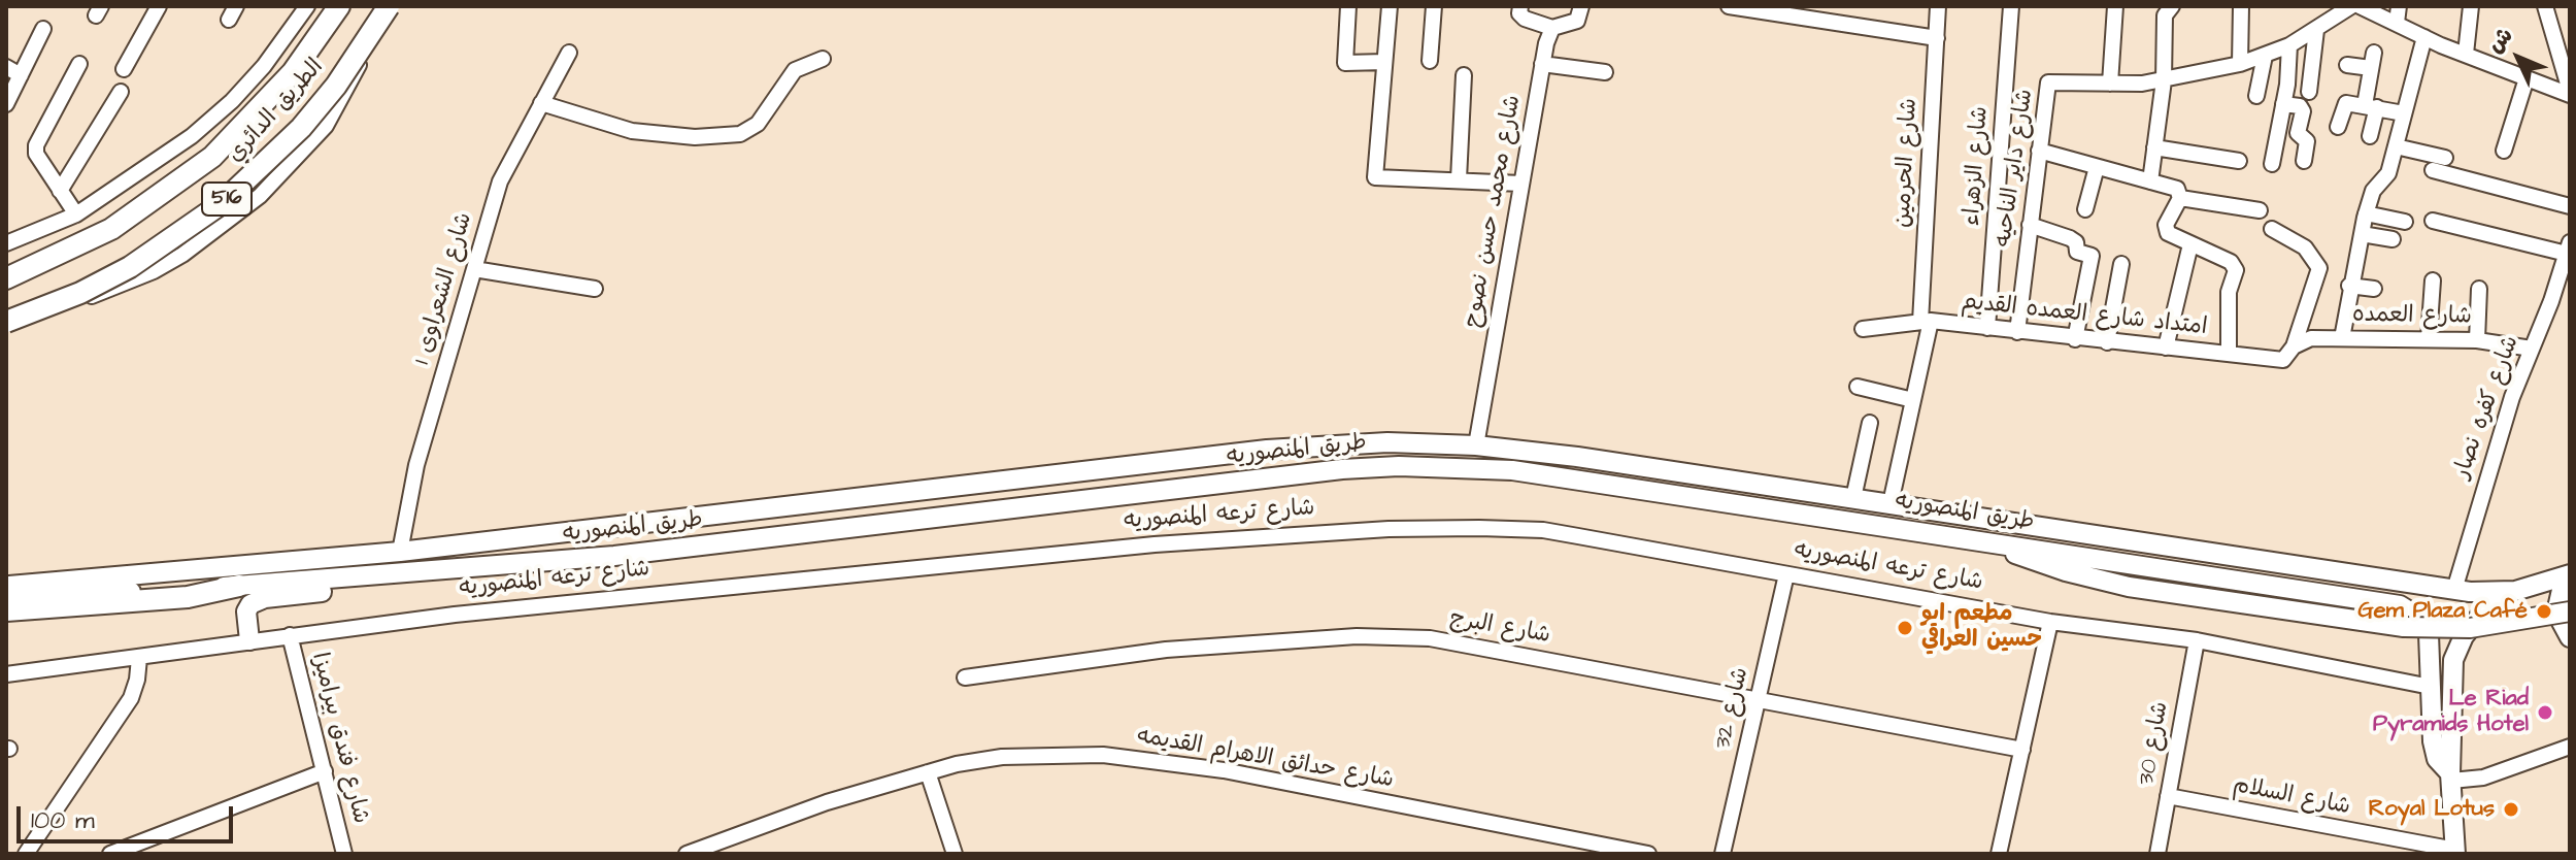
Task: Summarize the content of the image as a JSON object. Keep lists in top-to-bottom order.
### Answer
{
  "streets": {
    "highway": ["الطريق الدائري", "516"],
    "main road": ["طريق المنصوريه"],
    "street": [
      "شارع الحرمين",
      "شارع الزهراء",
      "شارع داير الناحيه",
      "شارع محمد حسن نصوح",
      "شارع الشعراوى 1",
      "امتداد شارع العمده القديم",
      "شارع العمده",
      "شارع كفره نصار",
      "شارع ترعه المنصوريه",
      "شارع البرج",
      "شارع 32",
      "شارع فندق بيراميزا",
      "شارع 30",
      "شارع حدائق الاهرام القديمه",
      "شارع السلام"
    ]
  },
  "crossings": [
    ["شارع الحرمين", "امتداد شارع العمده القديم"],
    ["شارع الزهراء", "امتداد شارع العمده القديم"],
    ["شارع داير الناحيه", "امتداد شارع العمده القديم"],
    ["شارع محمد حسن نصوح", "طريق المنصوريه"],
    ["شارع الشعراوى 1", "طريق المنصوريه"],
    ["امتداد شارع العمده القديم", "شارع العمده"],
    ["شارع العمده", "شارع كفره نصار"],
    ["شارع كفره نصار", "طريق المنصوريه"],
    ["طريق المنصوريه", "شارع ترعه المنصوريه"],
    ["شارع ترعه المنصوريه", "شارع 32"],
    ["شارع ترعه المنصوريه", "شارع فندق بيراميزا"],
    ["شارع ترعه المنصوريه", "شارع 30"],
    ["شارع البرج", "شارع 32"],
    ["شارع 30", "شارع السلام"]
  ],
  "places": [
    "Gem Plaza Café",
    "مطعم ابو حسين العراقي",
    "Le Riad Pyramids Hotel",
    "Royal Lotus"
  ],
  "scale_bar": "100 m",
  "north": "top left"
}
